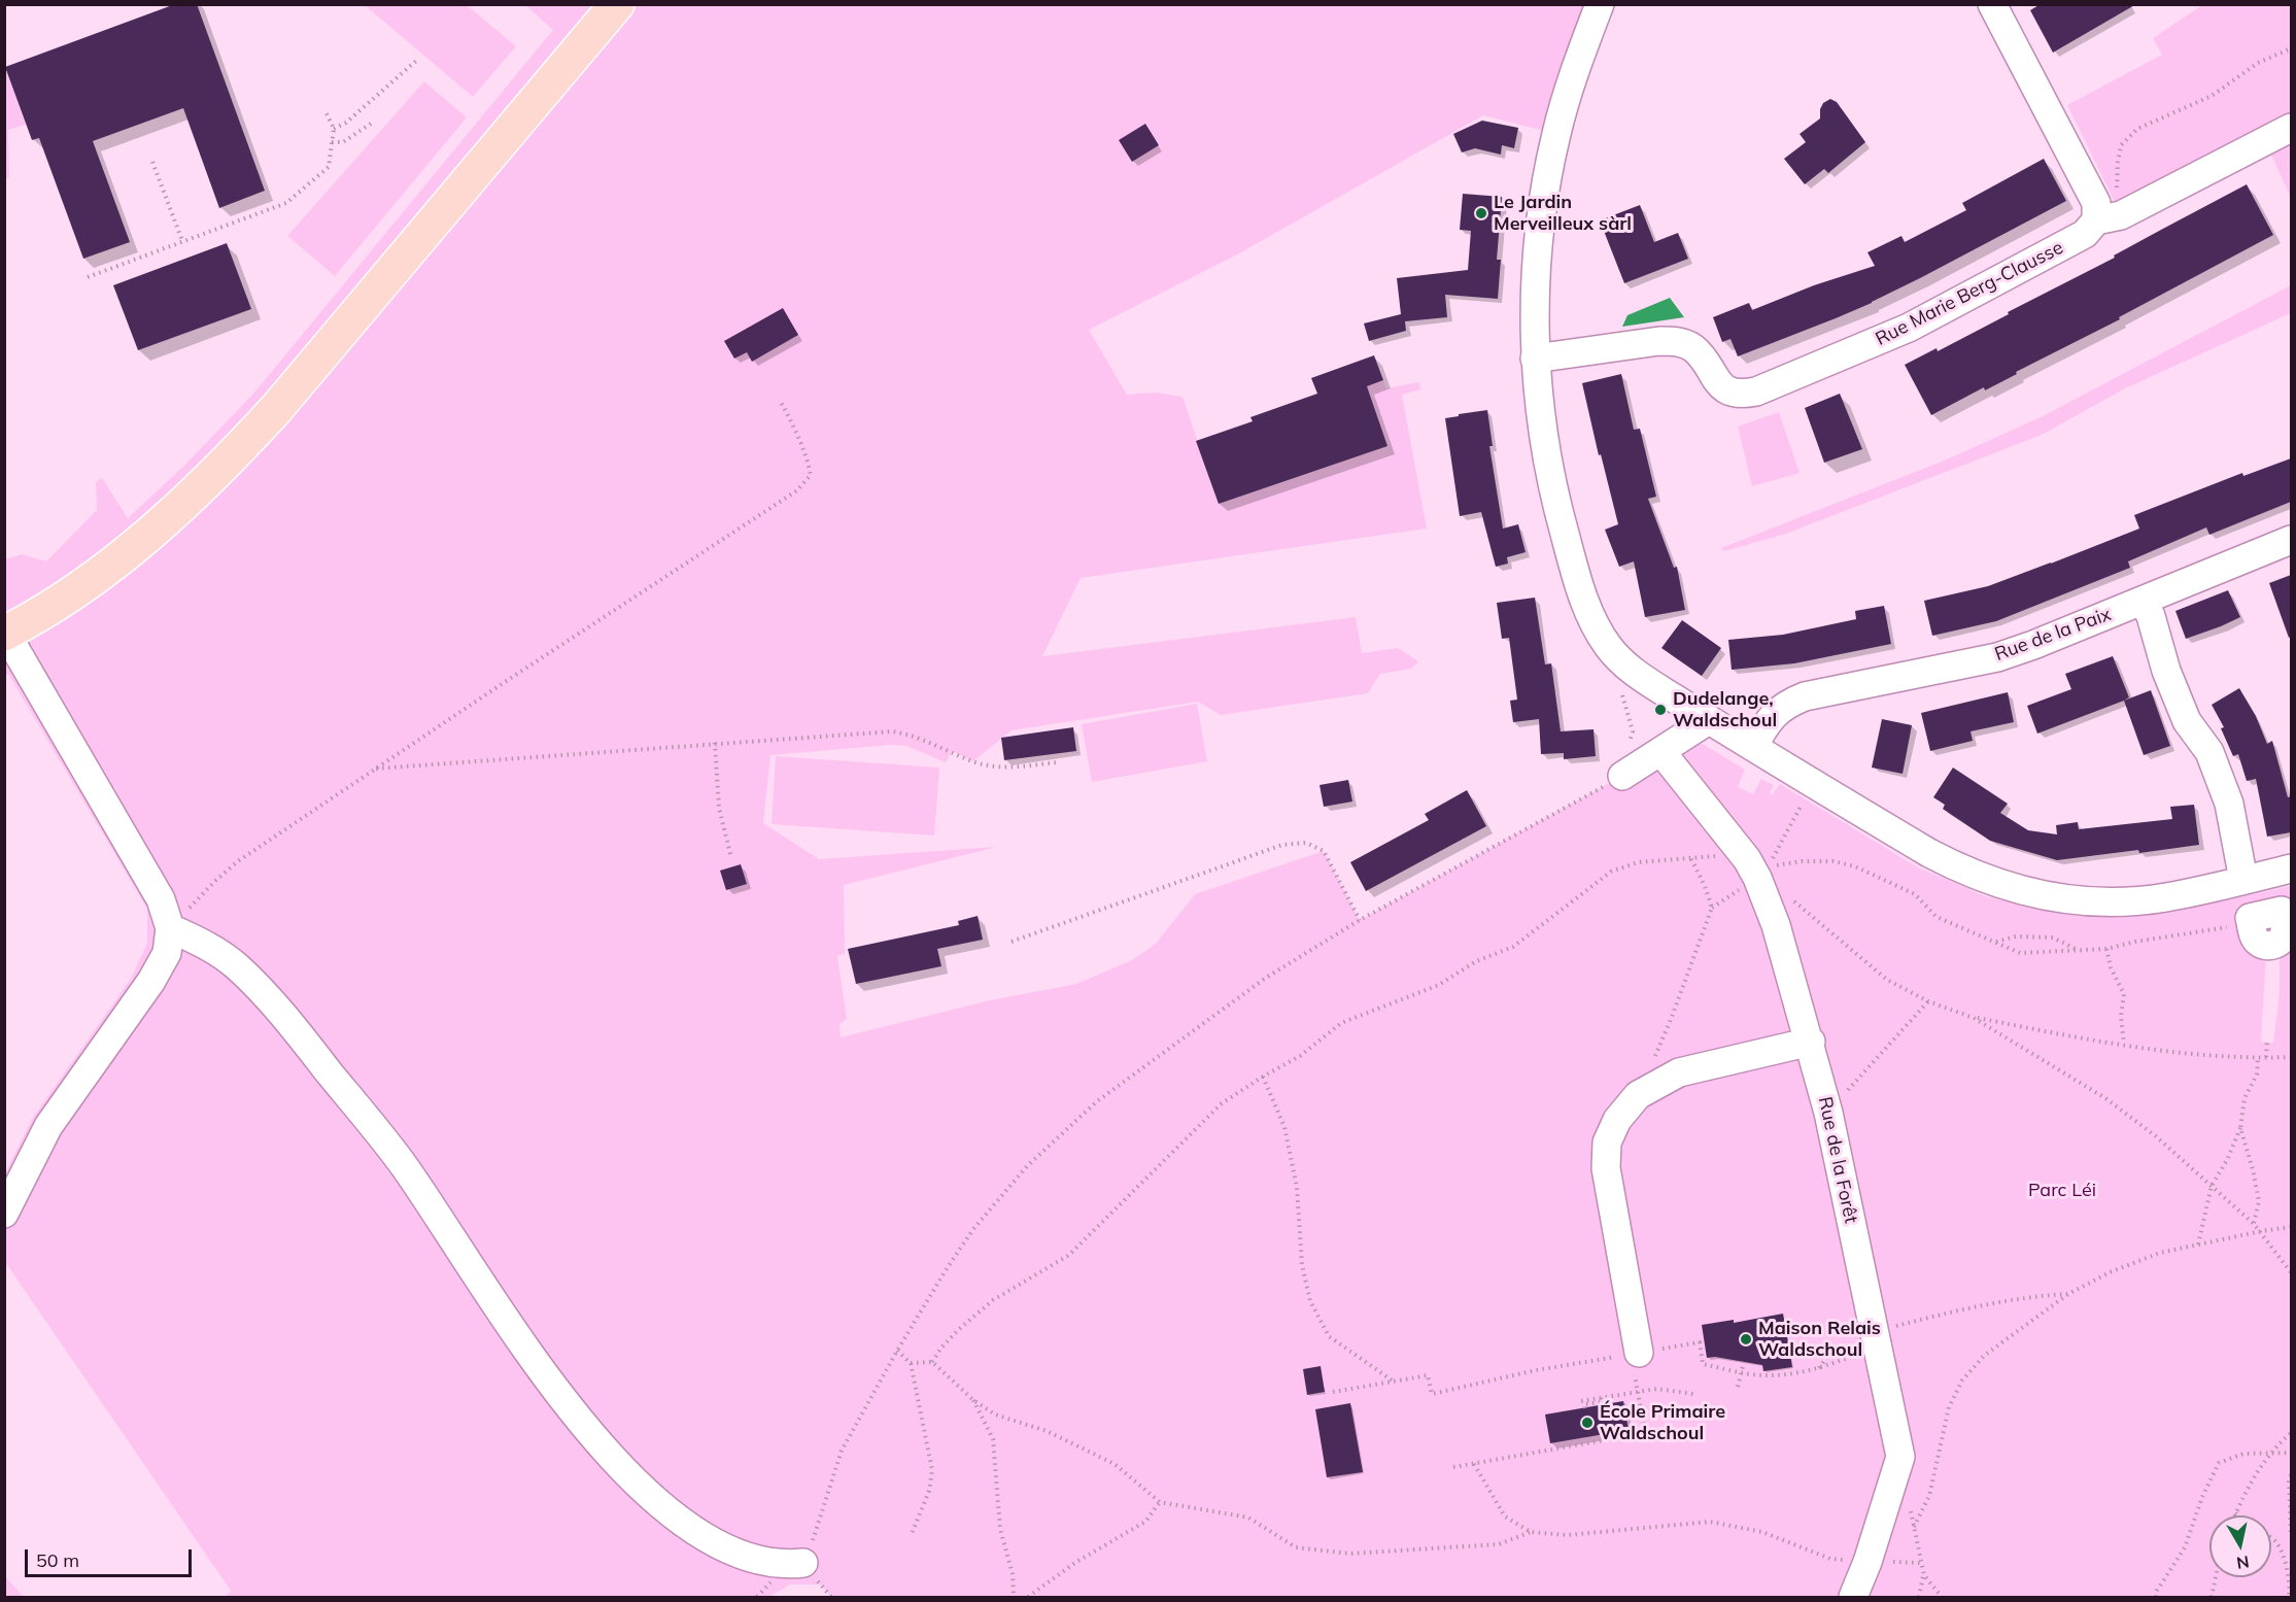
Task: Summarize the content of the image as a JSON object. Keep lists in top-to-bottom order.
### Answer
{
  "streets": {
    "street": ["Rue Marie Berg-Clausse", "Rue de la Paix", "Rue de la Forêt"]
  },
  "parks": ["Parc Léi"],
  "places": [
    "Le Jardin Merveilleux sàrl",
    "Dudelange, Waldschoul",
    "Maison Relais Waldschoul",
    "École Primaire Waldschoul"
  ],
  "scale_bar": "50 m",
  "north": "bottom"
}
